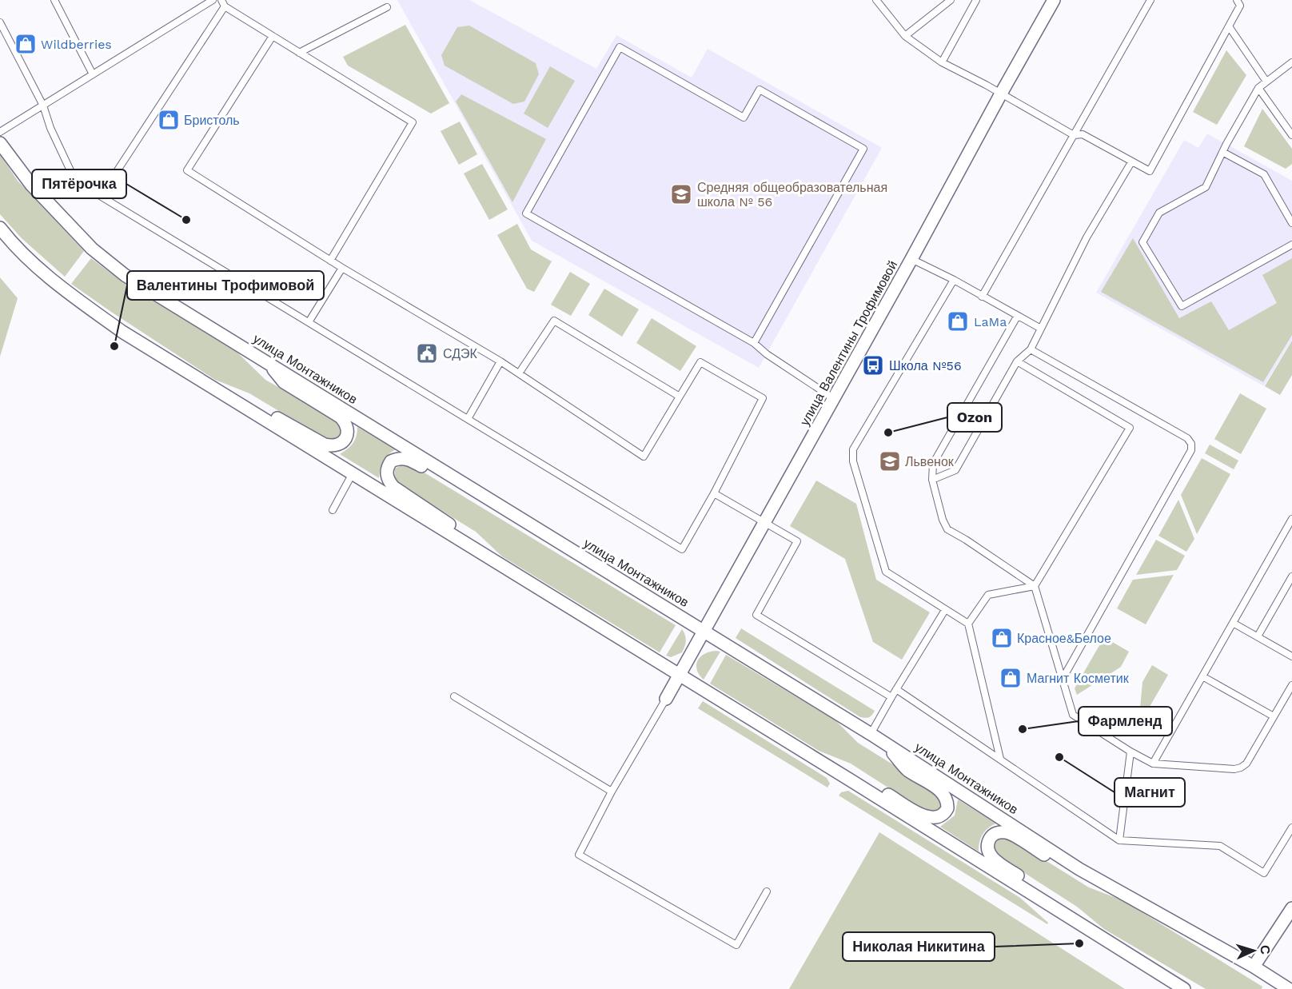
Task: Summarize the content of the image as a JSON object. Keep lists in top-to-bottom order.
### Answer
{
  "streets": {
    "street": ["улица Валентины Трофимовой", "улица Монтажников"]
  },
  "crossings": [
    ["улица Валентины Трофимовой", "улица Монтажников"]
  ],
  "places": {
    "shop": [
      "Wildberries",
      "Бристоль",
      "LaMa",
      "Красное&Белое",
      "Магнит Косметик"
    ],
    "school or university": ["Средняя общеобразовательная школа № 56", "Львенок"],
    "other": [
      "Пятёрочка",
      "Валентины Трофимовой",
      "Ozon",
      "Фармленд",
      "Магнит",
      "Николая Никитина"
    ],
    "public building": ["СДЭК"],
    "bus stop": ["Школа №56"]
  },
  "north": "right"
}
